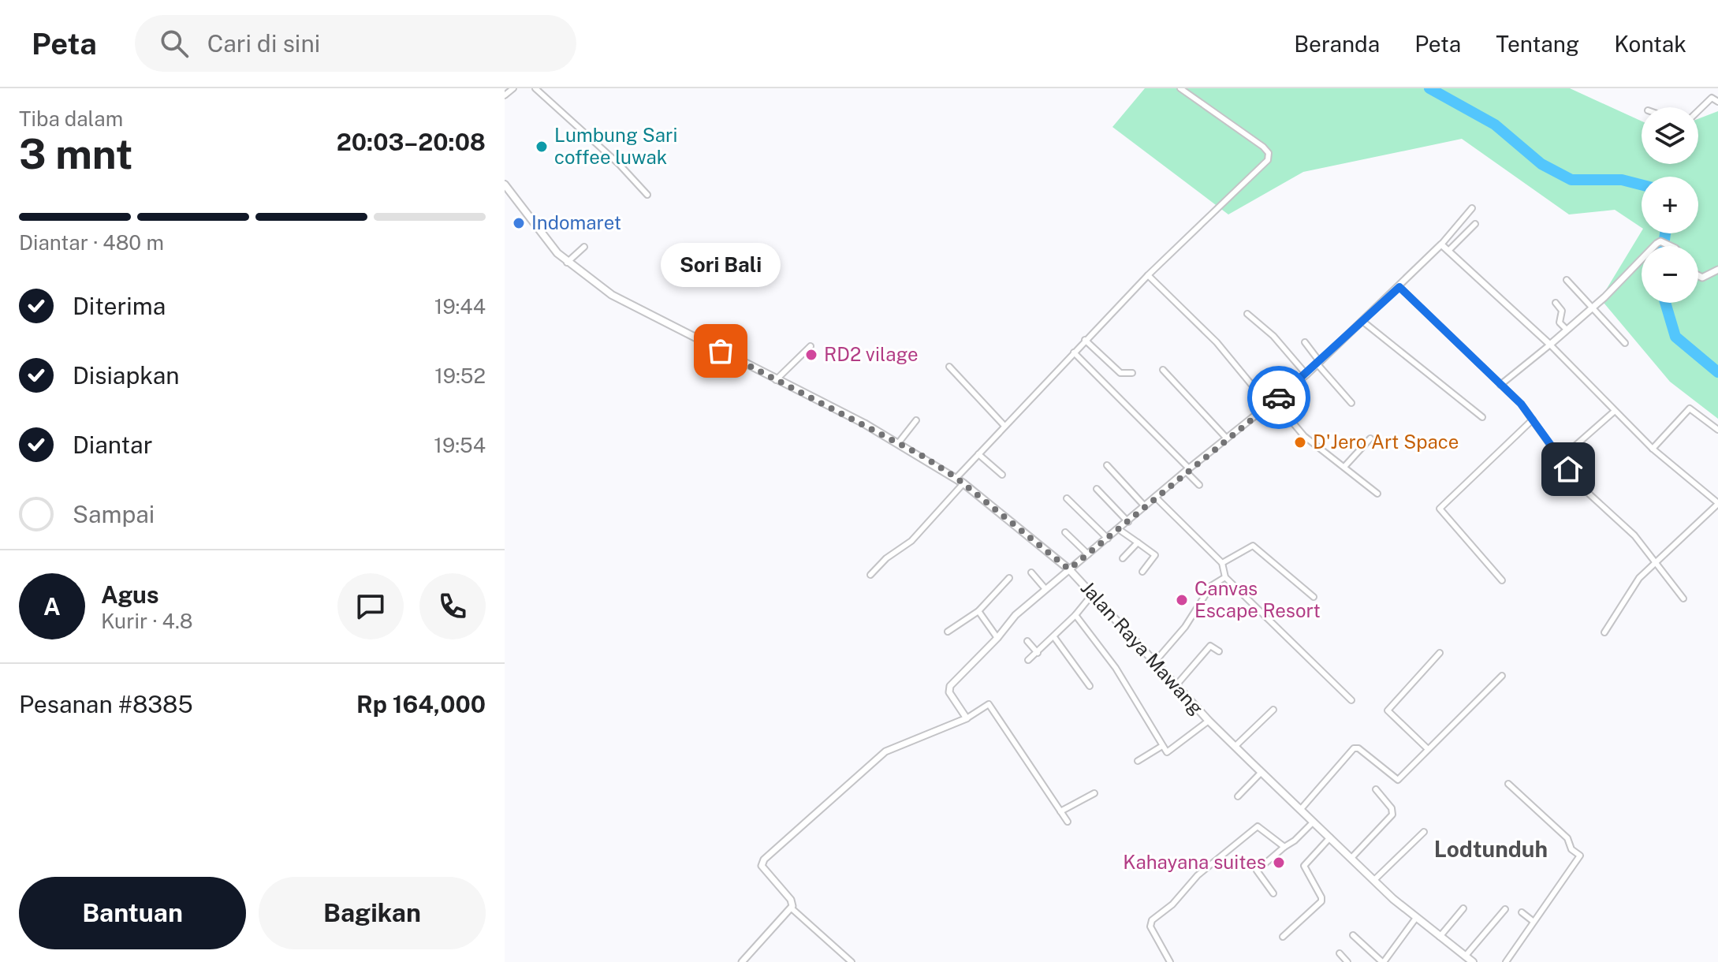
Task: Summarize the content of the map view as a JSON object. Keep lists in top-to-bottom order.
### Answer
{
  "streets": {
    "main road": ["Jalan Raya Mawang"]
  },
  "districts": ["Lodtunduh"],
  "places": [
    "Lumbung Sari coffee luwak",
    "Indomaret",
    "Sori Bali",
    "RD2 vilage",
    "D'Jero Art Space",
    "Canvas Escape Resort",
    "Kahayana suites"
  ],
  "page": {
    "header": "Peta",
    "search": "Cari di sini",
    "nav": [
      "Beranda",
      "Peta",
      "Tentang",
      "Kontak"
    ],
    "heading": ["3 mnt", "Tiba dalam", "20:03–20:08"],
    "panel": [
      "Agus",
      "Kurir · 4.8",
      "Pesanan #8385",
      "Rp 164,000"
    ],
    "map_buttons": ["+", "−"],
    "bar": "Diantar · 480 m",
    "bubble": "Sori Bali",
    "list": [
      ["Diterima", "19:44"],
      ["Disiapkan", "19:52"],
      ["Diantar", "19:54"],
      "Sampai"
    ],
    "round": "A",
    "buttons": ["Bantuan", "Bagikan"]
  }
}
